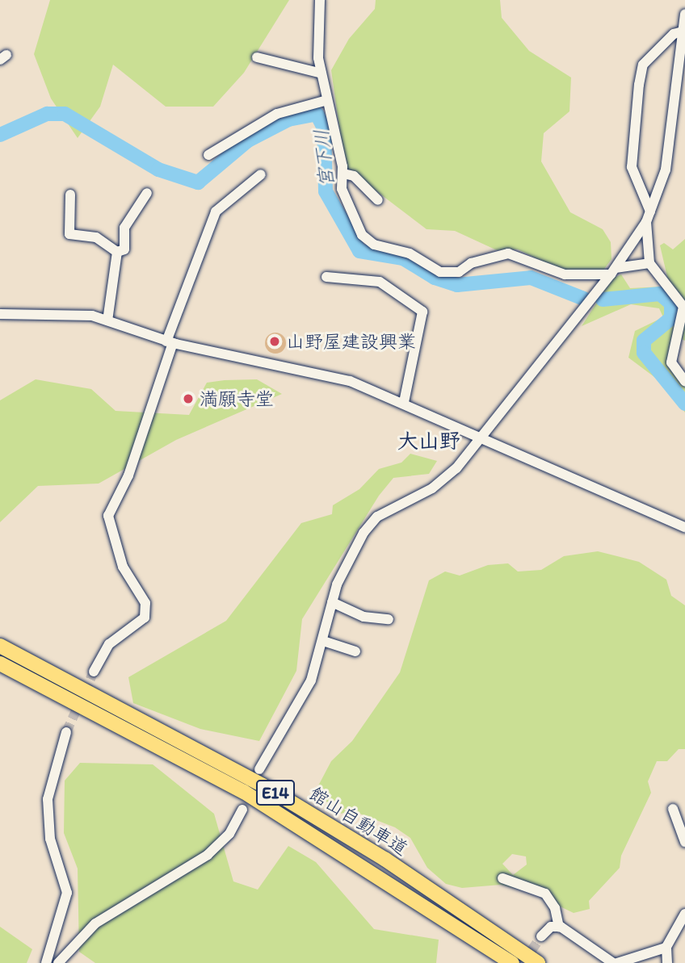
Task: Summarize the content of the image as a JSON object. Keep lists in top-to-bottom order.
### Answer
{
  "streets": {
    "highway": ["E14", "館山自動車道"]
  },
  "districts": ["大山野"],
  "water": ["宮下川"],
  "places": ["山野屋建設興業", "満願寺堂"]
}
